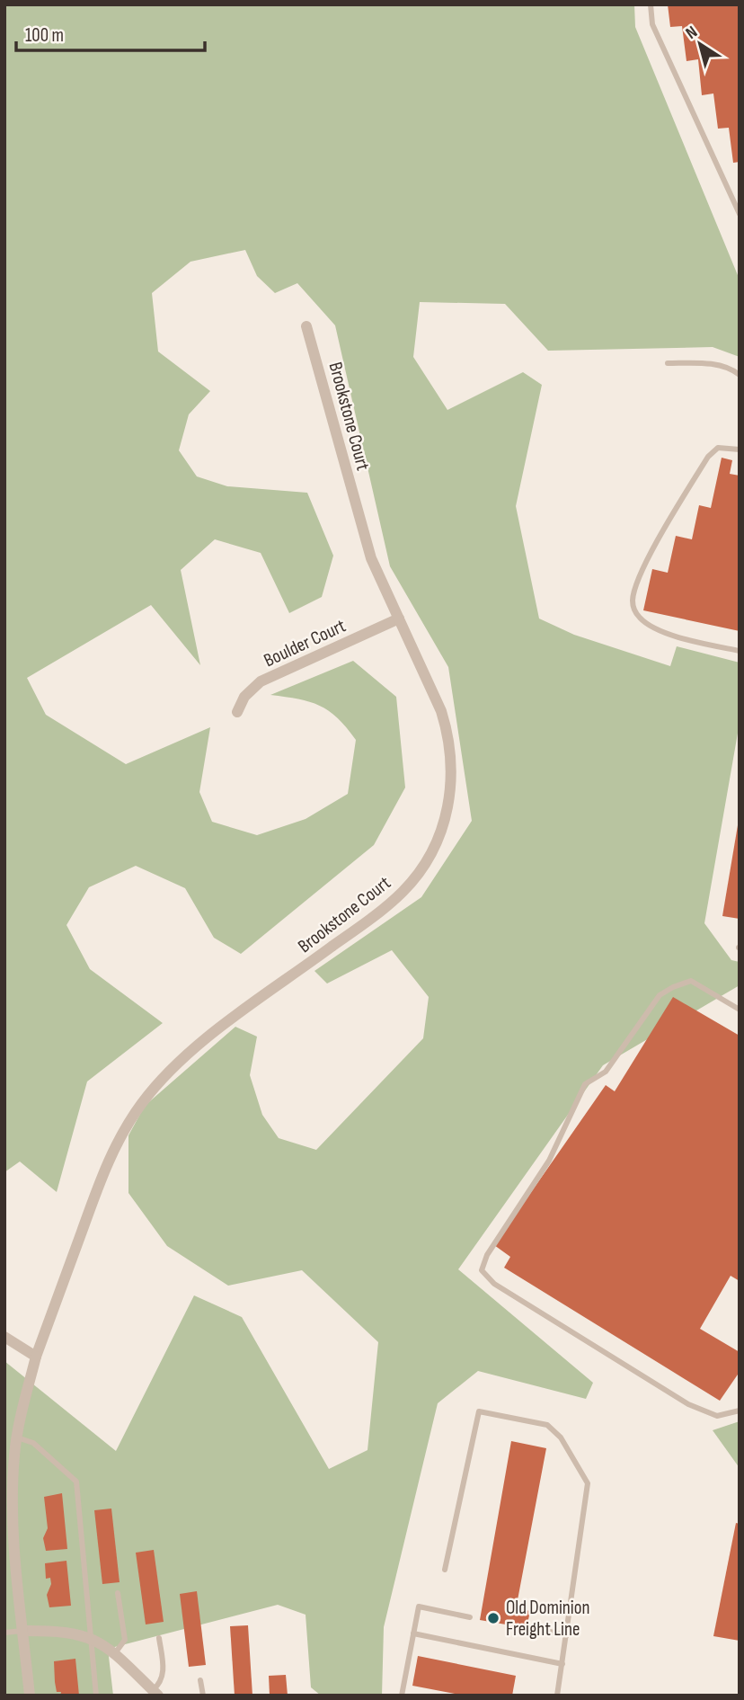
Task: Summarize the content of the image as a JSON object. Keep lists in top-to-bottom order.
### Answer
{
  "streets": {
    "street": ["Brookstone Court", "Boulder Court"]
  },
  "crossings": [
    ["Brookstone Court", "Boulder Court"]
  ],
  "places": ["Old Dominion Freight Line"],
  "scale_bar": "100 m",
  "north": "top left"
}
